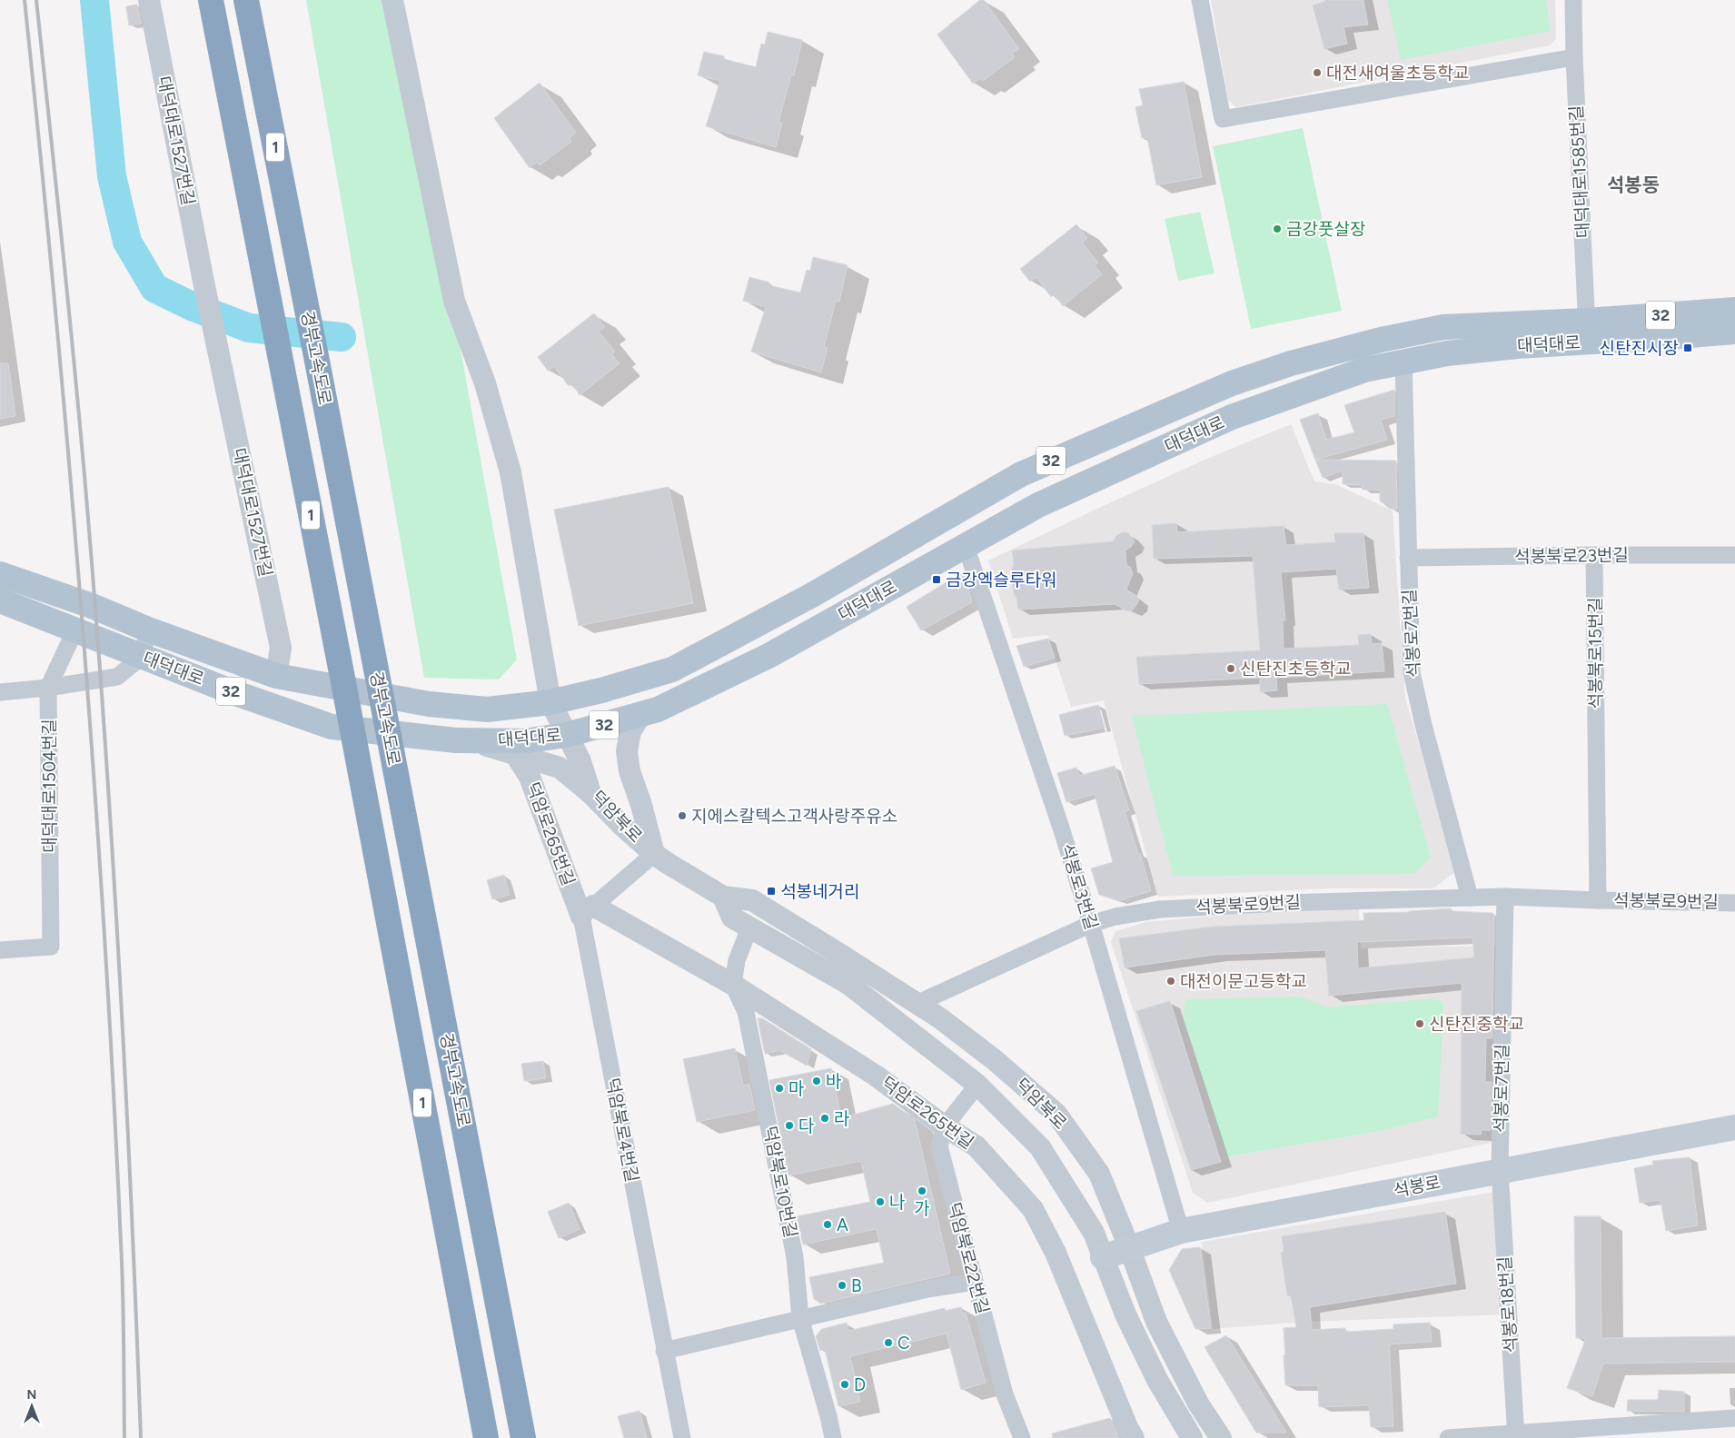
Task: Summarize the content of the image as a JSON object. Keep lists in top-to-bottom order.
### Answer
{
  "streets": {
    "highway": ["1", "경부고속도로"],
    "main road": ["32", "대덕대로", "석봉로"],
    "street": [
      "대덕대로1527번길",
      "대덕대로1585번길",
      "석봉북로23번길",
      "석봉로7번길",
      "석봉북로15번길",
      "대덕대로1504번길",
      "덕암북로",
      "덕암로265번길",
      "석봉로3번길",
      "석봉북로9번길",
      "덕암북로4번길",
      "덕암북로10번길",
      "덕암북로22번길",
      "석봉로18번길"
    ]
  },
  "crossings": [
    ["대덕대로1527번길", "대덕대로"],
    ["대덕대로1585번길", "대덕대로"],
    ["대덕대로", "석봉로7번길"],
    ["대덕대로", "대덕대로1504번길"],
    ["대덕대로", "덕암북로"],
    ["대덕대로", "석봉로3번길"],
    ["석봉북로23번길", "석봉로7번길"],
    ["석봉북로23번길", "석봉북로15번길"],
    ["석봉로7번길", "석봉북로9번길"],
    ["석봉로7번길", "석봉로"],
    ["석봉로7번길", "석봉로18번길"],
    ["석봉북로15번길", "석봉북로9번길"],
    ["덕암북로", "석봉북로9번길"],
    ["덕암북로", "석봉로"],
    ["덕암북로", "덕암북로22번길"],
    ["덕암로265번길", "덕암북로4번길"],
    ["덕암로265번길", "덕암북로10번길"],
    ["덕암로265번길", "덕암북로22번길"],
    ["석봉로3번길", "석봉북로9번길"],
    ["석봉로3번길", "석봉로"],
    ["석봉로", "석봉로18번길"]
  ],
  "districts": ["석봉동"],
  "places": {
    "other": [
      "대전새여울초등학교",
      "금강풋살장",
      "신탄진초등학교",
      "지에스칼텍스고객사랑주유소",
      "대전이문고등학교",
      "신탄진중학교",
      "바",
      "마",
      "라",
      "다",
      "가",
      "나",
      "A",
      "B",
      "C",
      "D"
    ],
    "transit": ["신탄진시장", "금강엑슬루타워", "석봉네거리"]
  },
  "north": "top"
}
